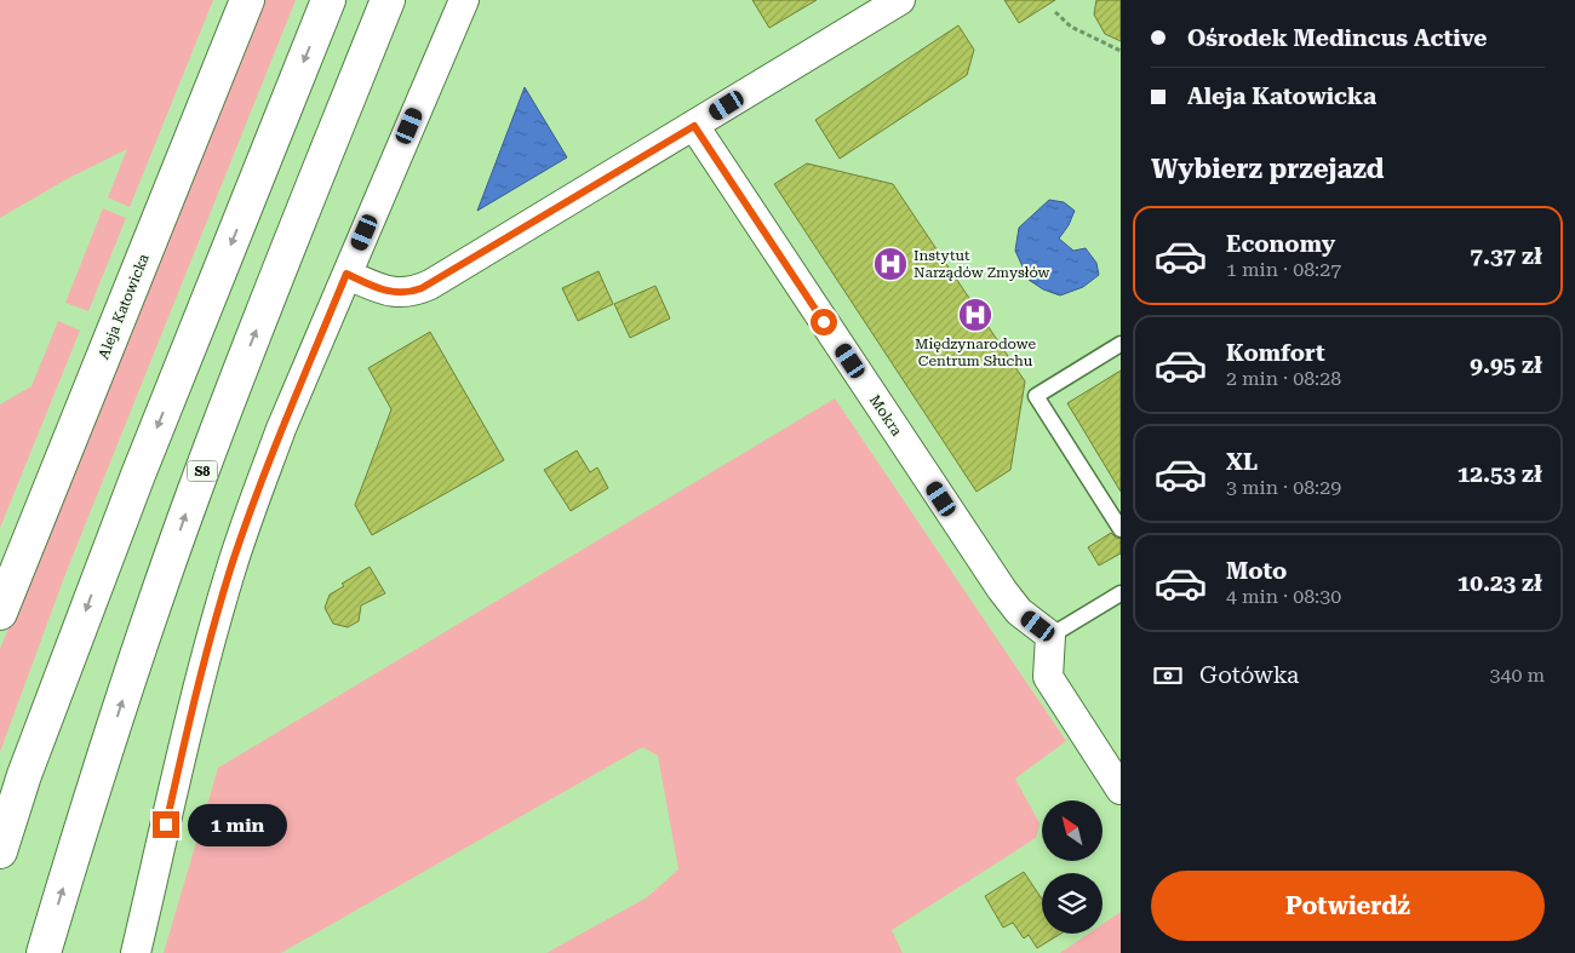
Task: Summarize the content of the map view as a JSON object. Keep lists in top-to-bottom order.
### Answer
{
  "streets": {
    "main road": ["Aleja Katowicka", "S8"],
    "street": ["Mokra"]
  },
  "places": {
    "hospital": ["Instytut Narządów Zmysłów", "Międzynarodowe Centrum Słuchu"]
  },
  "north": "top left",
  "page": {
    "banner": ["Ośrodek Medincus Active", "Aleja Katowicka"],
    "heading": "Wybierz przejazd",
    "list": [
      {
        "name": "Economy",
        "note": "1 min · 08:27",
        "value": "7.37 zł"
      },
      {
        "name": "Komfort",
        "note": "2 min · 08:28",
        "value": "9.95 zł"
      },
      {
        "name": "XL",
        "note": "3 min · 08:29",
        "value": "12.53 zł"
      },
      {
        "name": "Moto",
        "note": "4 min · 08:30",
        "value": "10.23 zł"
      }
    ],
    "pay": ["Gotówka", "340 m"],
    "bubble": "1 min",
    "buttons": "Potwierdź"
  }
}
